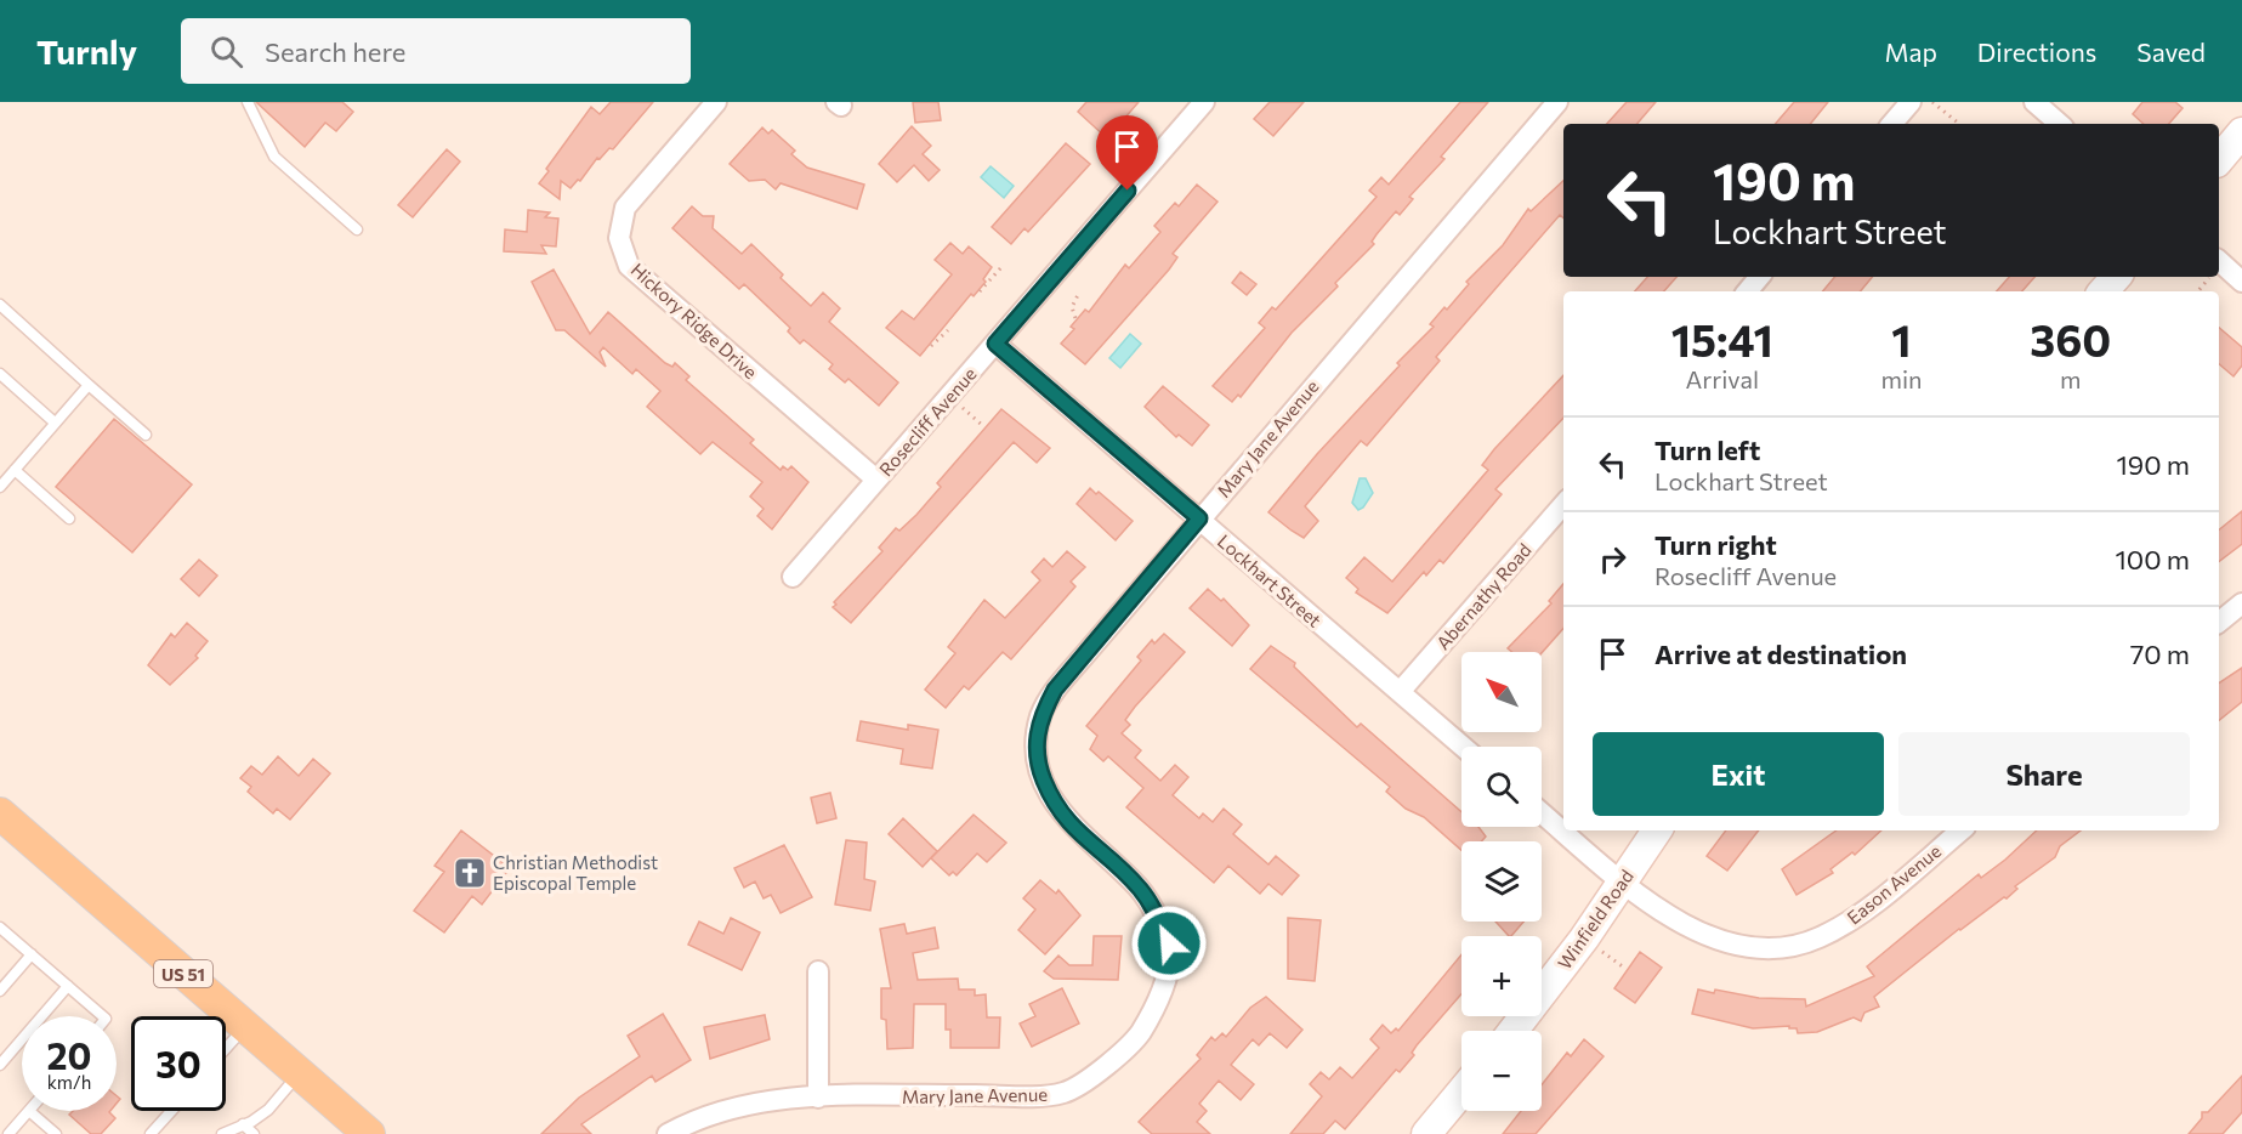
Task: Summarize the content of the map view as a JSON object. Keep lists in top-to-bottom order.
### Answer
{
  "streets": {
    "main road": ["US 51"],
    "street": [
      "Hickory Ridge Drive",
      "Rosecliff Avenue",
      "Mary Jane Avenue",
      "Lockhart Street",
      "Abernathy Road",
      "Eason Avenue",
      "Winfield Road"
    ]
  },
  "crossings": [
    ["Hickory Ridge Drive", "Rosecliff Avenue"],
    ["Rosecliff Avenue", "Lockhart Street"],
    ["Mary Jane Avenue", "Lockhart Street"],
    ["Lockhart Street", "Abernathy Road"],
    ["Eason Avenue", "Winfield Road"]
  ],
  "places": {
    "church": ["Christian Methodist Episcopal Temple"]
  },
  "north": "top left",
  "page": {
    "header": "Turnly",
    "search": "Search here",
    "nav": ["Map", "Directions", "Saved"],
    "turn": ["190 m", "Lockhart Street"],
    "eta": [
      "15:41",
      "Arrival",
      "1",
      "min",
      "360",
      "m"
    ],
    "list": [
      {
        "name": "Turn left",
        "note": "Lockhart Street",
        "value": "190 m"
      },
      {
        "name": "Turn right",
        "note": "Rosecliff Avenue",
        "value": "100 m"
      },
      {
        "name": "Arrive at destination",
        "value": "70 m"
      }
    ],
    "map_buttons": ["+", "−"],
    "buttons": ["Exit", "Share"],
    "speed": "20 km/h",
    "limit": "30"
  }
}
